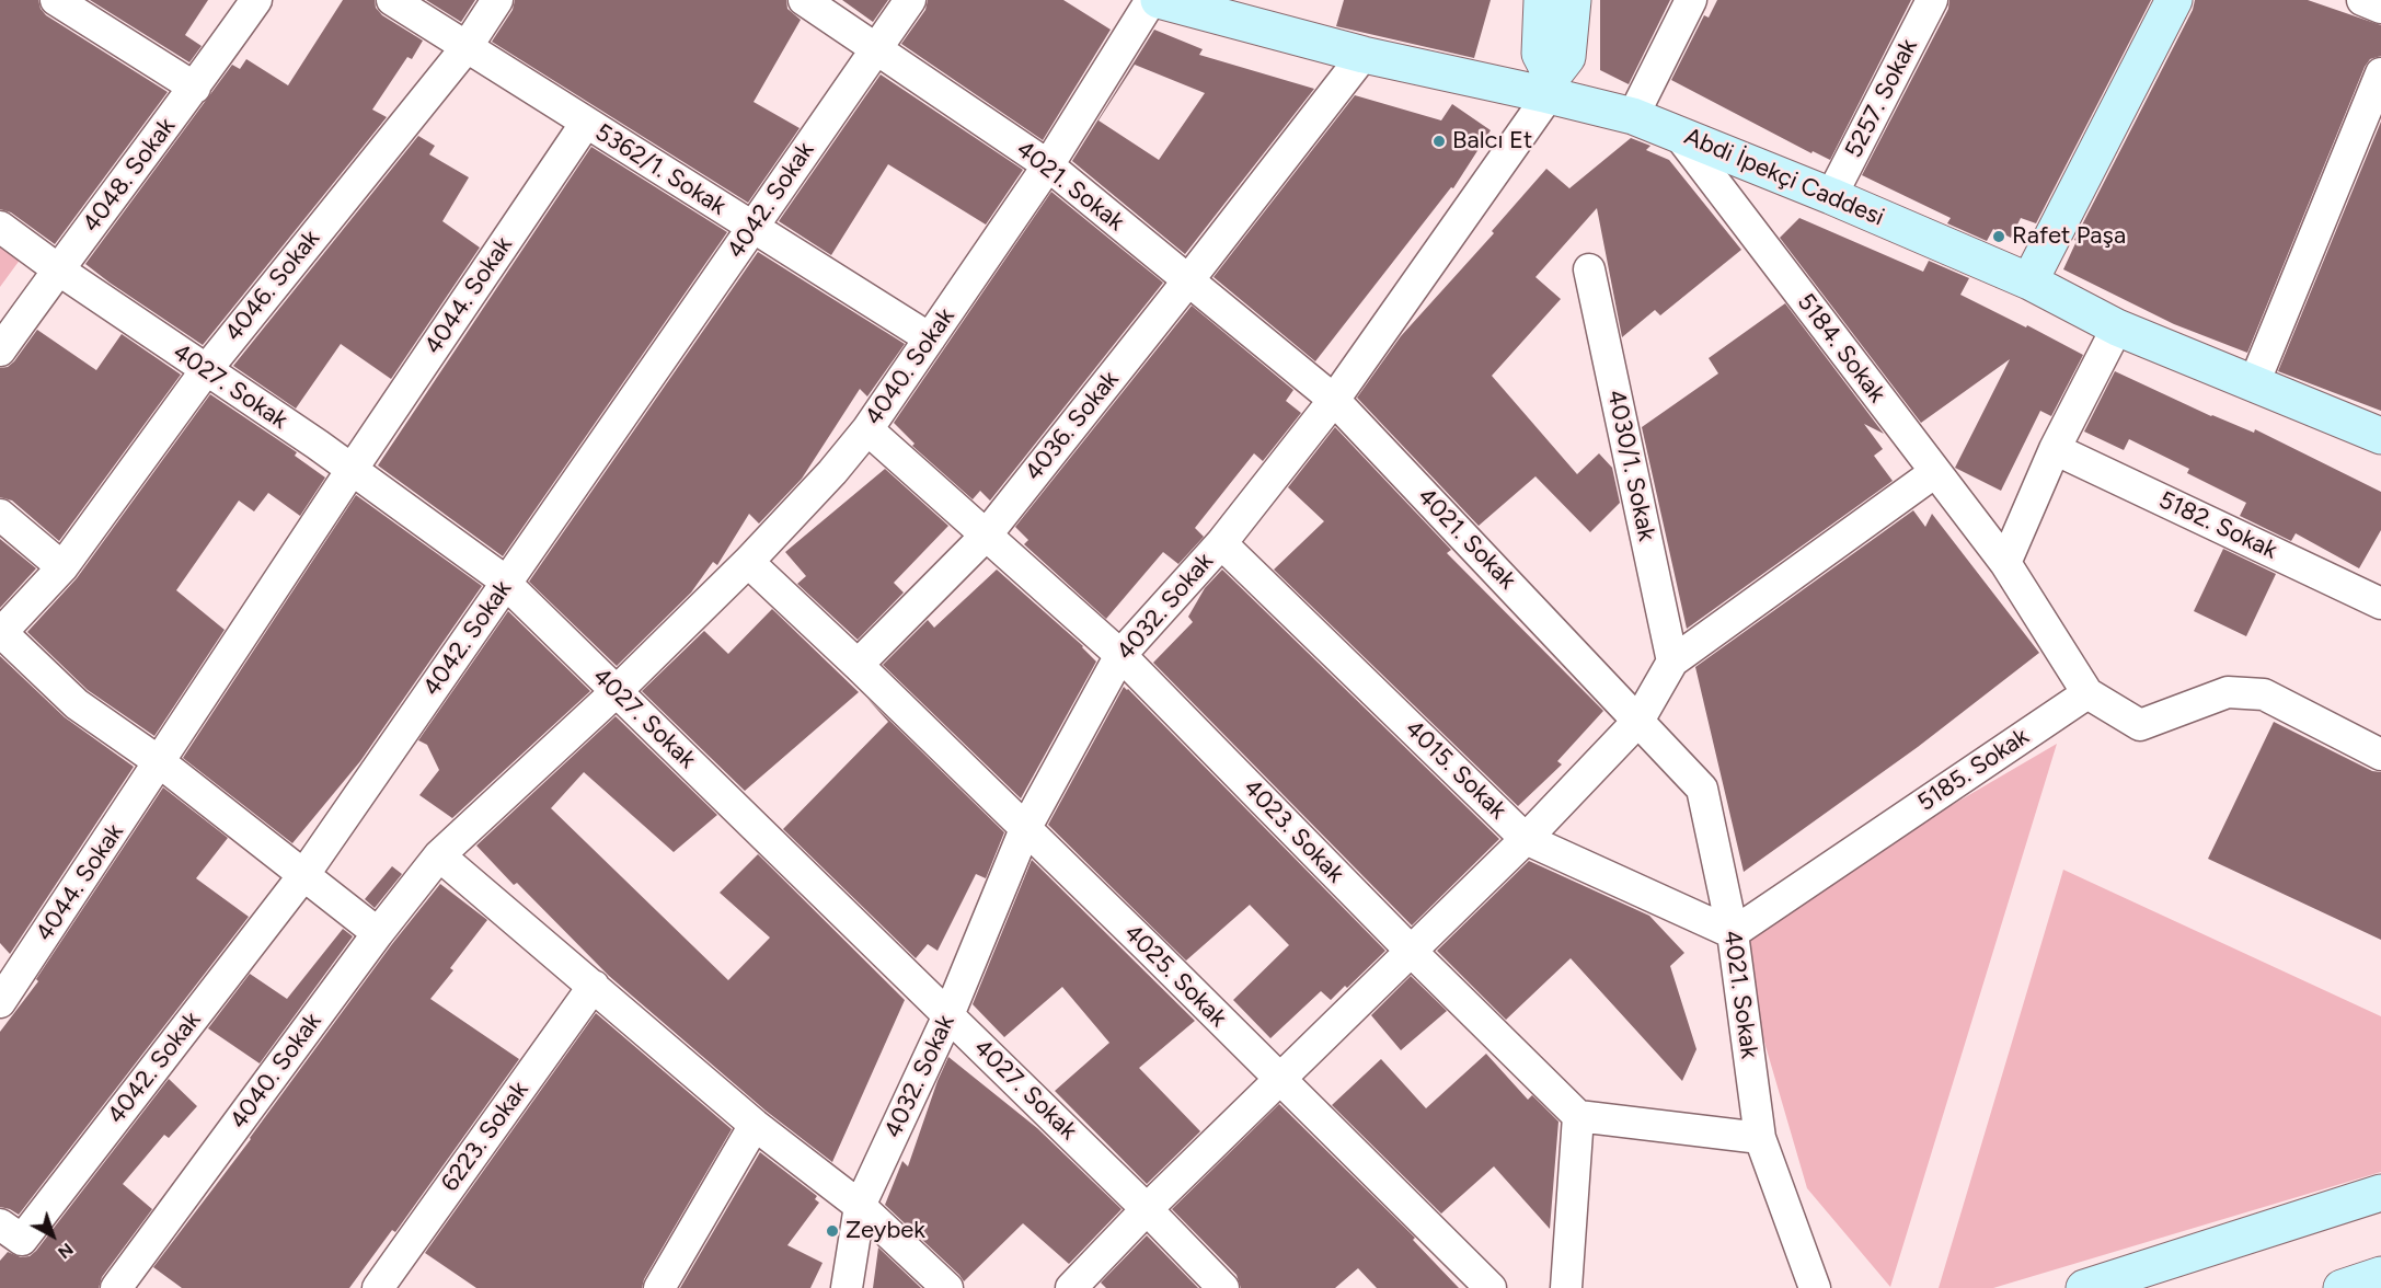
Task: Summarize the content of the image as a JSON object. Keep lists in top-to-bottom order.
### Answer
{
  "streets": {
    "main road": ["Abdi İpekçi Caddesi"],
    "street": [
      "5257. Sokak",
      "5362/1. Sokak",
      "4048. Sokak",
      "4021. Sokak",
      "4042. Sokak",
      "4046. Sokak",
      "4044. Sokak",
      "5184. Sokak",
      "4040. Sokak",
      "4027. Sokak",
      "4036. Sokak",
      "4030/1. Sokak",
      "5182. Sokak",
      "4032. Sokak",
      "4015. Sokak",
      "5185. Sokak",
      "4023. Sokak",
      "4025. Sokak",
      "6223. Sokak"
    ]
  },
  "crossings": [
    ["5257. Sokak", "Abdi İpekçi Caddesi"],
    ["5362/1. Sokak", "4042. Sokak"],
    ["5362/1. Sokak", "4046. Sokak"],
    ["5362/1. Sokak", "4044. Sokak"],
    ["5362/1. Sokak", "4040. Sokak"],
    ["4048. Sokak", "4027. Sokak"],
    ["Abdi İpekçi Caddesi", "5184. Sokak"],
    ["Abdi İpekçi Caddesi", "4036. Sokak"],
    ["Abdi İpekçi Caddesi", "4032. Sokak"],
    ["4021. Sokak", "4042. Sokak"],
    ["4021. Sokak", "4040. Sokak"],
    ["4021. Sokak", "4036. Sokak"],
    ["4021. Sokak", "4032. Sokak"],
    ["4021. Sokak", "4015. Sokak"],
    ["4021. Sokak", "5185. Sokak"],
    ["4042. Sokak", "4027. Sokak"],
    ["4046. Sokak", "4027. Sokak"],
    ["4044. Sokak", "4027. Sokak"],
    ["4040. Sokak", "4027. Sokak"],
    ["4040. Sokak", "4023. Sokak"],
    ["4027. Sokak", "4032. Sokak"],
    ["4036. Sokak", "4023. Sokak"],
    ["4036. Sokak", "4025. Sokak"],
    ["4032. Sokak", "4015. Sokak"],
    ["4032. Sokak", "4023. Sokak"],
    ["4032. Sokak", "4025. Sokak"],
    ["4015. Sokak", "5185. Sokak"]
  ],
  "places": ["Balcı Et", "Rafet Paşa", "Zeybek"],
  "north": "bottom right"
}
